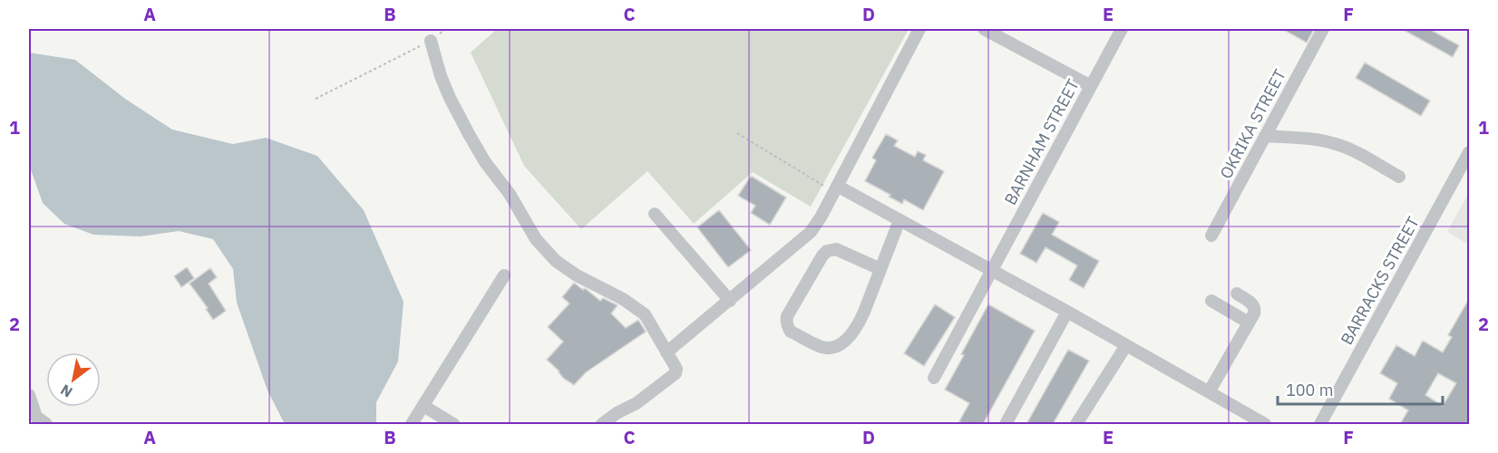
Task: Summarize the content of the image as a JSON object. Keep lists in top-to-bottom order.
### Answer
{
  "streets": {
    "street": ["OKRIKA STREET", "BARNHAM STREET", "BARRACKS STREET"]
  },
  "scale_bar": "100 m",
  "north": "bottom left",
  "grid": {
    "columns": [
      "A",
      "B",
      "C",
      "D",
      "E",
      "F"
    ],
    "rows": ["1", "2"]
  }
}
